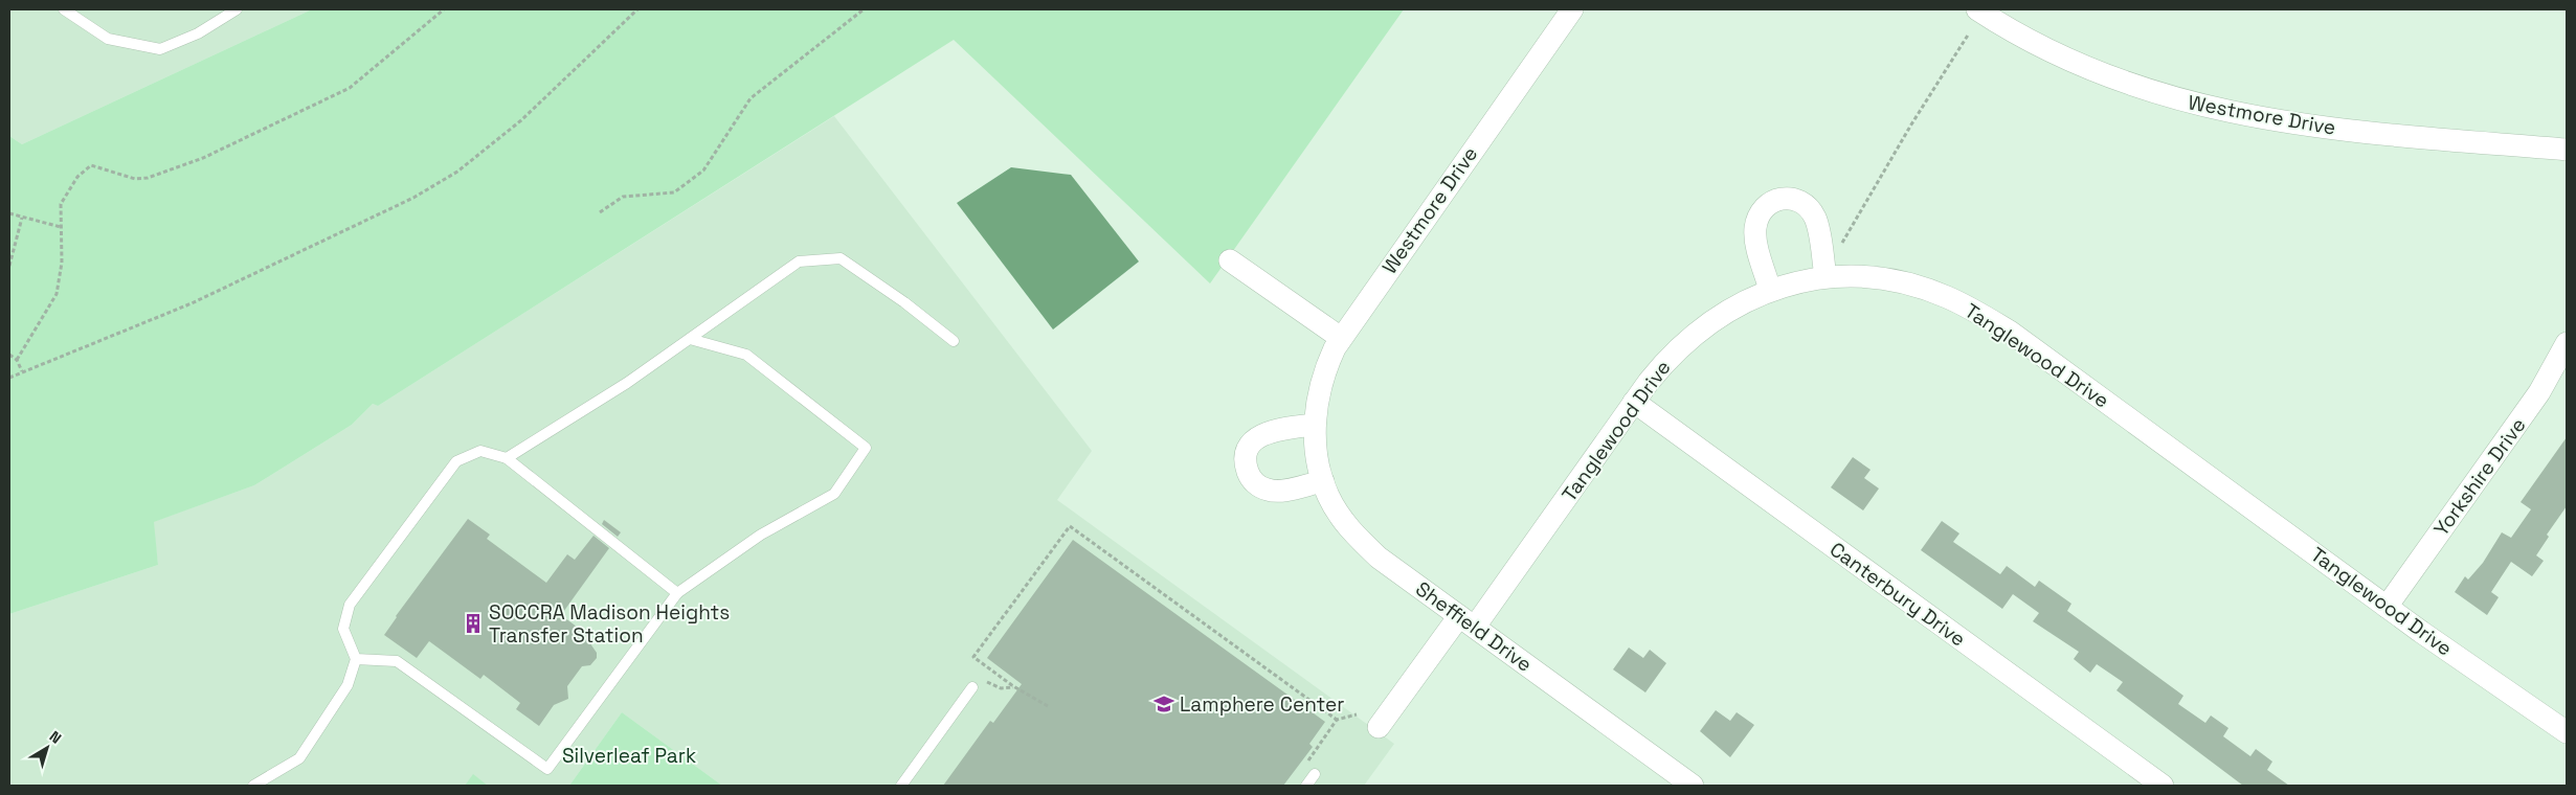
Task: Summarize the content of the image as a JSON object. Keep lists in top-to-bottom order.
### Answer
{
  "streets": {
    "street": [
      "Westmore Drive",
      "Tanglewood Drive",
      "Yorkshire Drive",
      "Canterbury Drive",
      "Sheffield Drive"
    ]
  },
  "crossings": [
    ["Westmore Drive", "Sheffield Drive"],
    ["Tanglewood Drive", "Yorkshire Drive"],
    ["Tanglewood Drive", "Canterbury Drive"],
    ["Tanglewood Drive", "Sheffield Drive"]
  ],
  "parks": ["Silverleaf Park"],
  "places": {
    "building": ["SOCCRA Madison Heights Transfer Station"],
    "school or university": ["Lamphere Center"]
  },
  "north": "top right"
}
